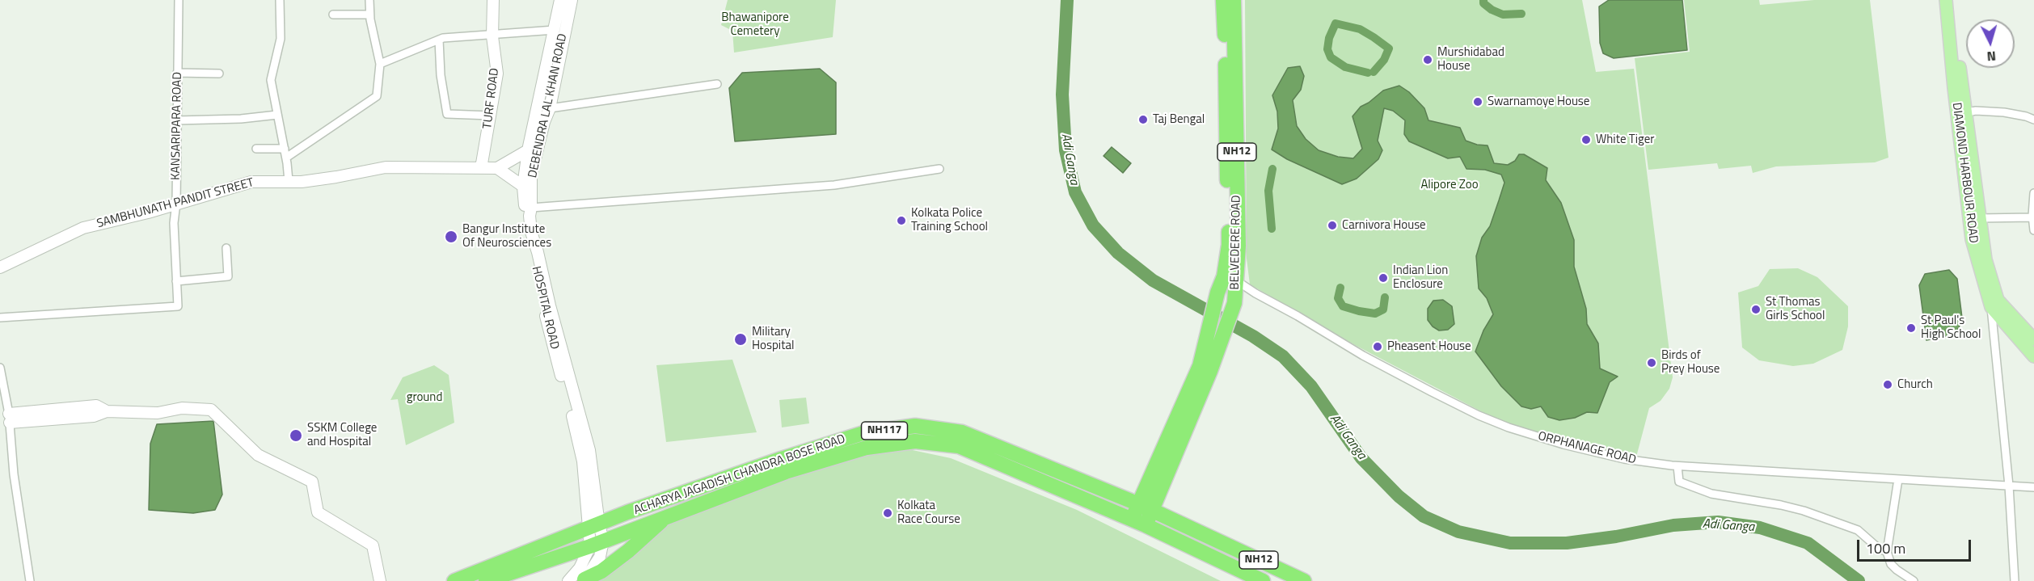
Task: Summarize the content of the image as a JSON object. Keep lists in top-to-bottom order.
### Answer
{
  "streets": {
    "highway": [
      "NH12",
      "BELVEDERE ROAD",
      "NH117",
      "ACHARYA JAGADISH CHANDRA BOSE ROAD"
    ],
    "main road": ["DIAMOND HARBOUR ROAD"],
    "street": [
      "TURF ROAD",
      "DEBENDRA LAL KHAN ROAD",
      "KANSARIPARA ROAD",
      "SAMBHUNATH PANDIT STREET",
      "HOSPITAL ROAD",
      "ORPHANAGE ROAD"
    ]
  },
  "crossings": [
    ["TURF ROAD", "SAMBHUNATH PANDIT STREET"],
    ["DEBENDRA LAL KHAN ROAD", "HOSPITAL ROAD"],
    ["DEBENDRA LAL KHAN ROAD", "ACHARYA JAGADISH CHANDRA BOSE ROAD"],
    ["KANSARIPARA ROAD", "SAMBHUNATH PANDIT STREET"],
    ["NH12", "BELVEDERE ROAD"],
    ["NH12", "ACHARYA JAGADISH CHANDRA BOSE ROAD"],
    ["BELVEDERE ROAD", "ORPHANAGE ROAD"],
    ["BELVEDERE ROAD", "ACHARYA JAGADISH CHANDRA BOSE ROAD"],
    ["HOSPITAL ROAD", "ACHARYA JAGADISH CHANDRA BOSE ROAD"]
  ],
  "water": ["Adi Ganga"],
  "parks": ["Bhawanipore Cemetery", "Alipore Zoo", "ground"],
  "places": [
    "Murshidabad House",
    "Swarnamoye House",
    "Taj Bengal",
    "White Tiger",
    "Kolkata Police Training School",
    "Carnivora House",
    "Bangur Institute Of Neurosciences",
    "Indian Lion Enclosure",
    "St Thomas Girls School",
    "St Paul's High School",
    "Military Hospital",
    "Pheasent House",
    "Birds of Prey House",
    "Church",
    "SSKM College and Hospital",
    "Kolkata Race Course"
  ],
  "scale_bar": "100 m",
  "north": "bottom"
}
